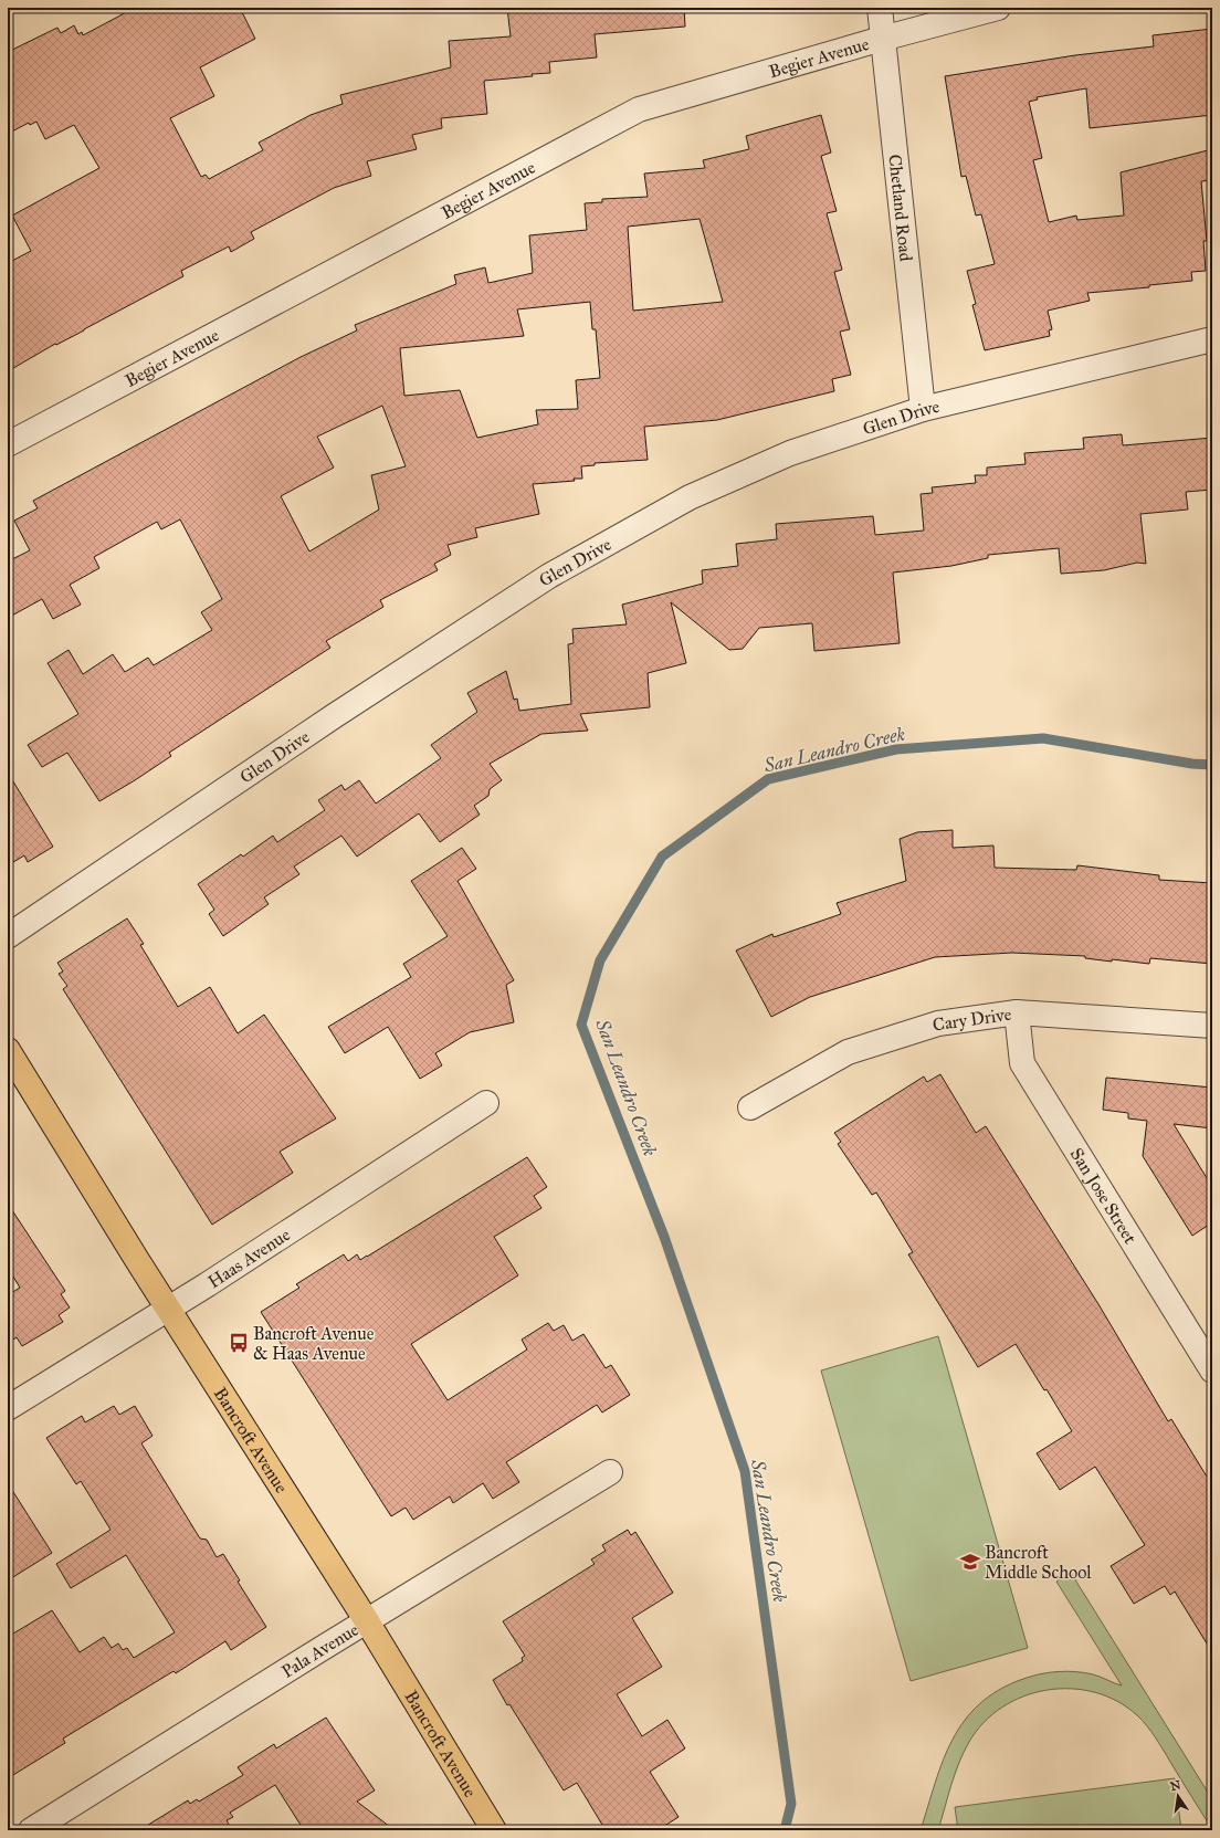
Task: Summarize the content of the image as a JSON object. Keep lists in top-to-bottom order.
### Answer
{
  "streets": {
    "main road": ["Bancroft Avenue"],
    "street": [
      "Begier Avenue",
      "Chetland Road",
      "Glen Drive",
      "Cary Drive",
      "San Jose Street",
      "Haas Avenue",
      "Pala Avenue"
    ]
  },
  "crossings": [
    ["Begier Avenue", "Chetland Road"],
    ["Chetland Road", "Glen Drive"],
    ["Cary Drive", "San Jose Street"],
    ["Haas Avenue", "Bancroft Avenue"],
    ["Bancroft Avenue", "Pala Avenue"]
  ],
  "water": ["San Leandro Creek"],
  "places": {
    "bus stop": ["Bancroft Avenue & Haas Avenue"],
    "school or university": ["Bancroft Middle School"]
  },
  "north": "top"
}
